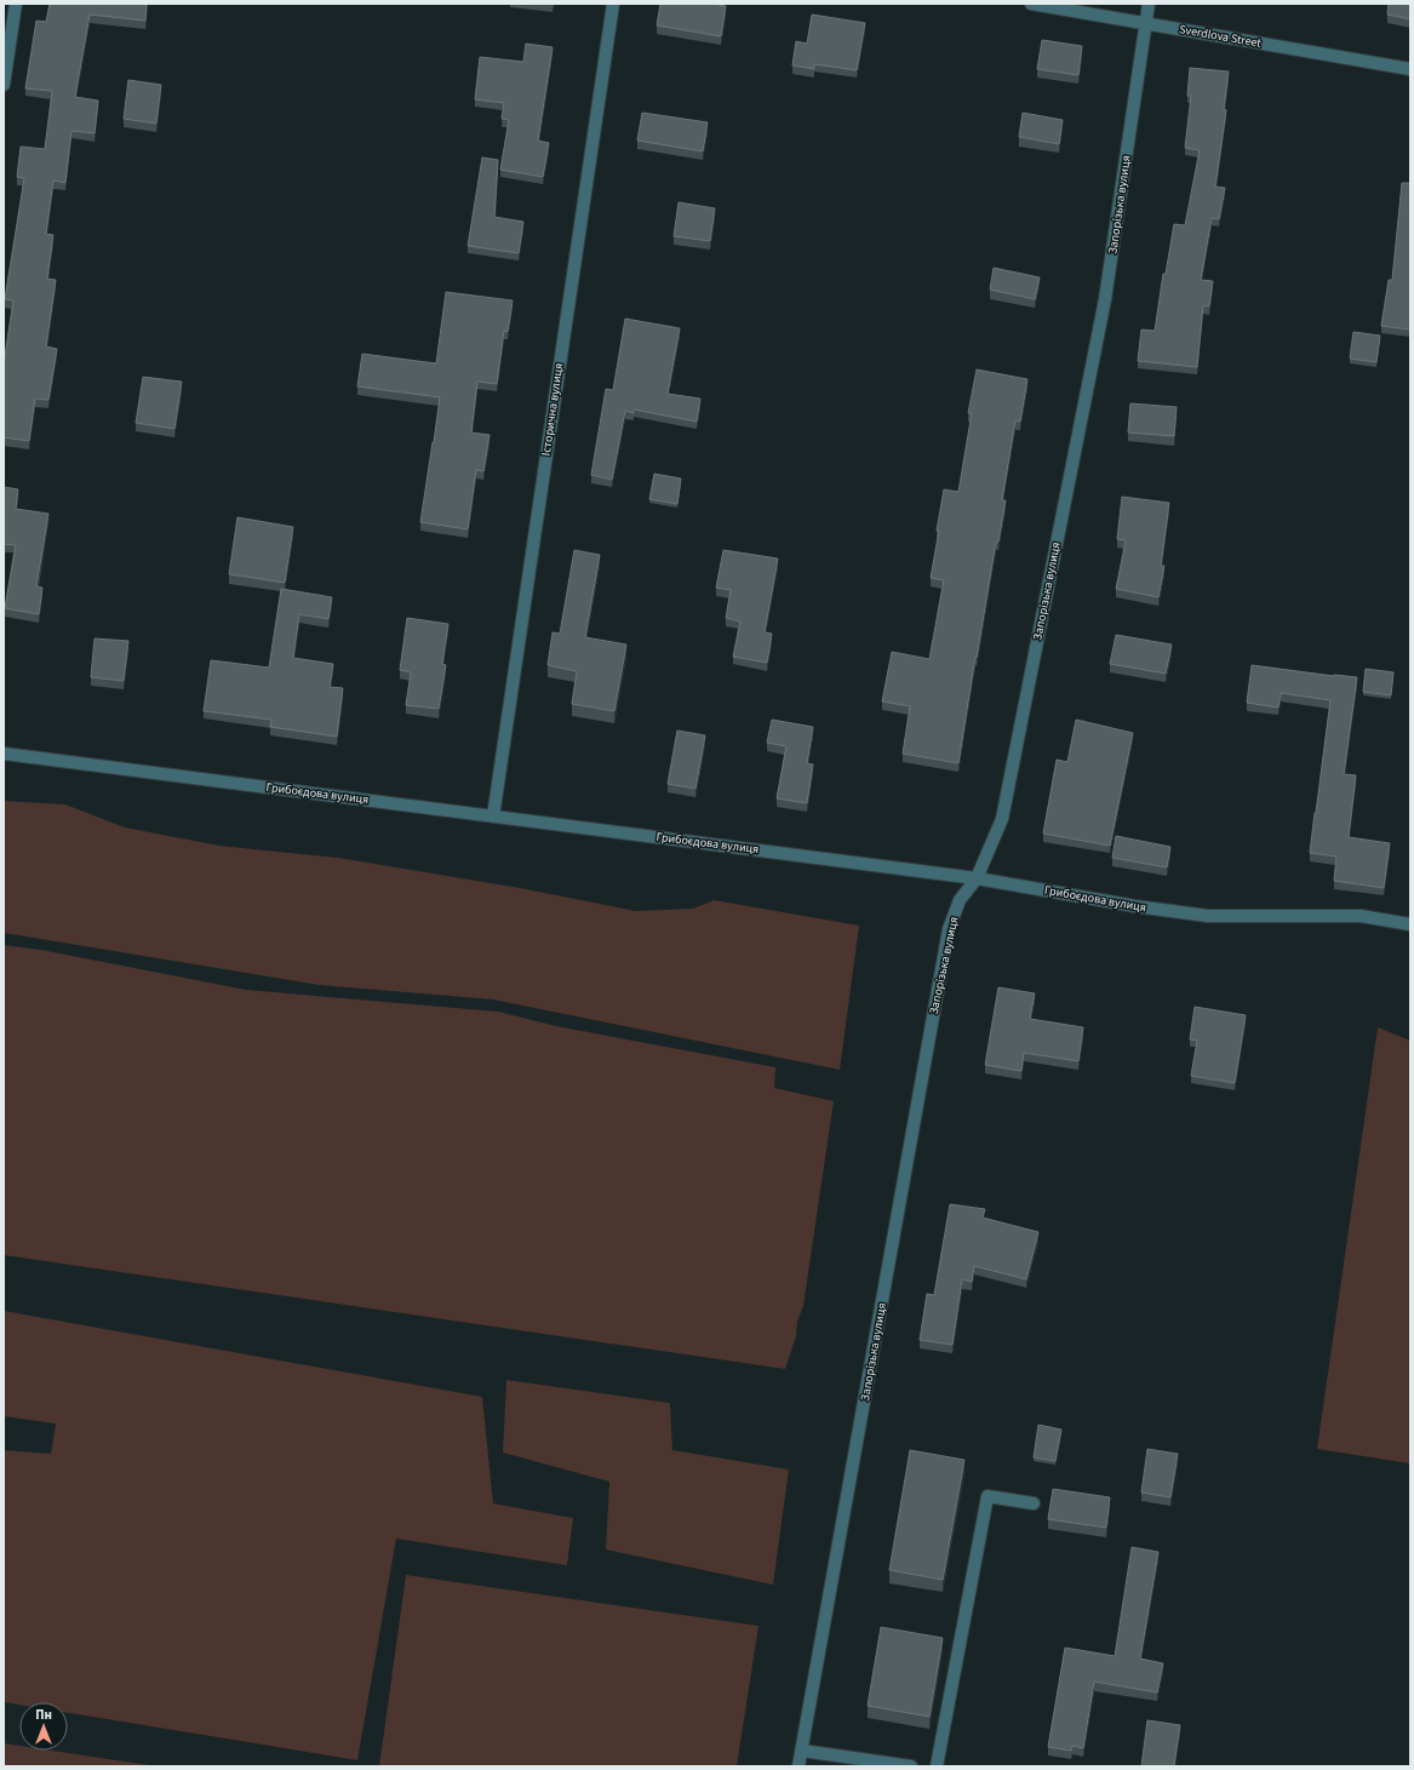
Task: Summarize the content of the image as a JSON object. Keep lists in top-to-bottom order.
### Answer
{
  "streets": {
    "street": [
      "Sverdlova Street",
      "Запорізька вулиця",
      "Історична вулиця",
      "Грибоєдова вулиця"
    ]
  },
  "crossings": [
    ["Sverdlova Street", "Запорізька вулиця"],
    ["Запорізька вулиця", "Грибоєдова вулиця"],
    ["Історична вулиця", "Грибоєдова вулиця"]
  ],
  "north": "top"
}
